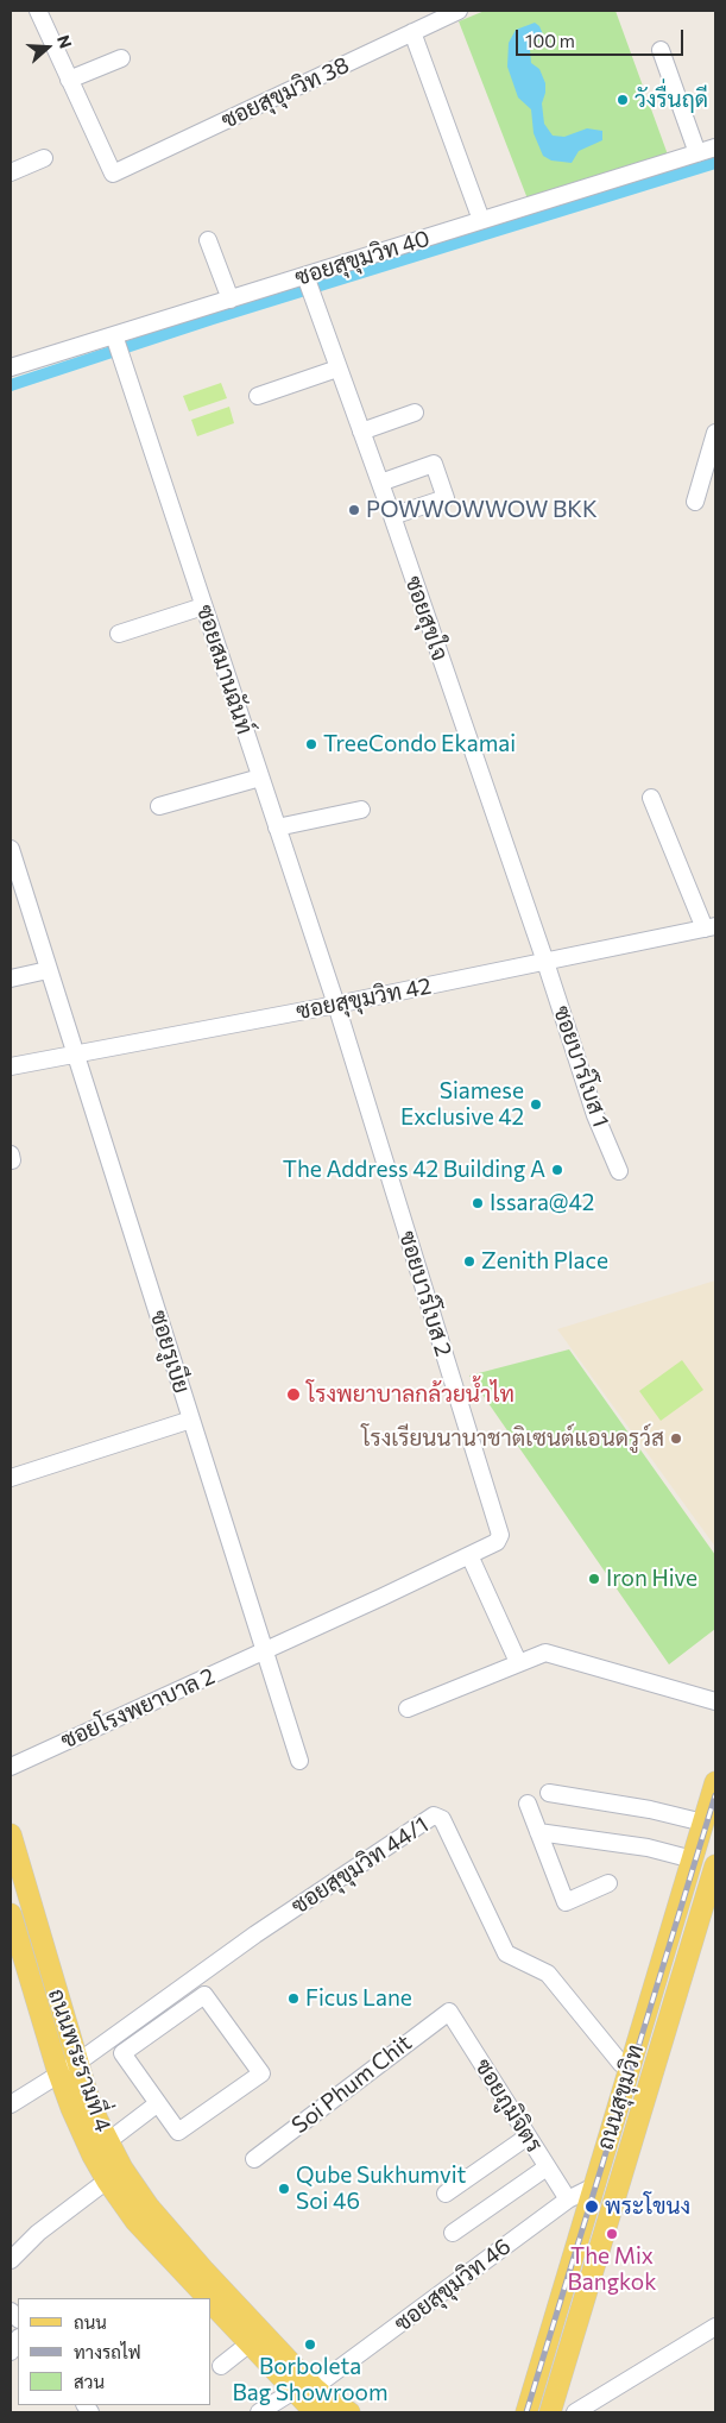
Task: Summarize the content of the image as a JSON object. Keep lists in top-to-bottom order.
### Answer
{
  "streets": {
    "main road": ["ถนนพระรามที่ 4", "ถนนสุขุมวิท"],
    "street": [
      "ซอยสุขุมวิท 38",
      "ซอยสุขุมวิท 40",
      "ซอยสุขใจ",
      "ซอยสมานฉันท์",
      "ซอยสุขุมวิท 42",
      "ซอยบาร์โบส 1",
      "ซอยบาร์โบส 2",
      "ซอยรูเบีย",
      "ซอยโรงพยาบาล 2",
      "ซอยสุขุมวิท 44/1",
      "Soi Phum Chit",
      "ซอยภูมิจิตร",
      "ซอยสุขุมวิท 46"
    ]
  },
  "crossings": [
    ["ซอยสุขุมวิท 40", "ซอยสุขใจ"],
    ["ซอยสุขุมวิท 40", "ซอยสมานฉันท์"],
    ["ซอยสุขใจ", "ซอยสุขุมวิท 42"],
    ["ซอยสุขใจ", "ซอยบาร์โบส 1"],
    ["ซอยสมานฉันท์", "ซอยสุขุมวิท 42"],
    ["ซอยสมานฉันท์", "ซอยบาร์โบส 2"],
    ["ซอยสุขุมวิท 42", "ซอยบาร์โบส 1"],
    ["ซอยสุขุมวิท 42", "ซอยบาร์โบส 2"],
    ["ซอยสุขุมวิท 42", "ซอยรูเบีย"],
    ["ซอยบาร์โบส 2", "ซอยรูเบีย"],
    ["ซอยบาร์โบส 2", "ซอยโรงพยาบาล 2"],
    ["ซอยรูเบีย", "ซอยโรงพยาบาล 2"],
    ["ซอยสุขุมวิท 44/1", "ถนนพระรามที่ 4"],
    ["ซอยสุขุมวิท 44/1", "ถนนสุขุมวิท"],
    ["ถนนพระรามที่ 4", "ซอยสุขุมวิท 46"],
    ["Soi Phum Chit", "ซอยภูมิจิตร"],
    ["ถนนสุขุมวิท", "ซอยสุขุมวิท 46"],
    ["ซอยภูมิจิตร", "ซอยสุขุมวิท 46"]
  ],
  "places": [
    "วังรื่นฤดี",
    "POWWOWWOW BKK",
    "TreeCondo Ekamai",
    "Siamese Exclusive 42",
    "The Address 42 Building A",
    "Issara@42",
    "Zenith Place",
    "โรงพยาบาลกล้วยน้ำไท",
    "โรงเรียนนานาชาติเซนต์แอนดรูว์ส",
    "Iron Hive",
    "Ficus Lane",
    "Qube Sukhumvit Soi 46",
    "พระโขนง",
    "The Mix Bangkok",
    "Borboleta Bag Showroom"
  ],
  "legend": ["ถนน", "ทางรถไฟ", "สวน"],
  "scale_bar": "100 m",
  "north": "right"
}
